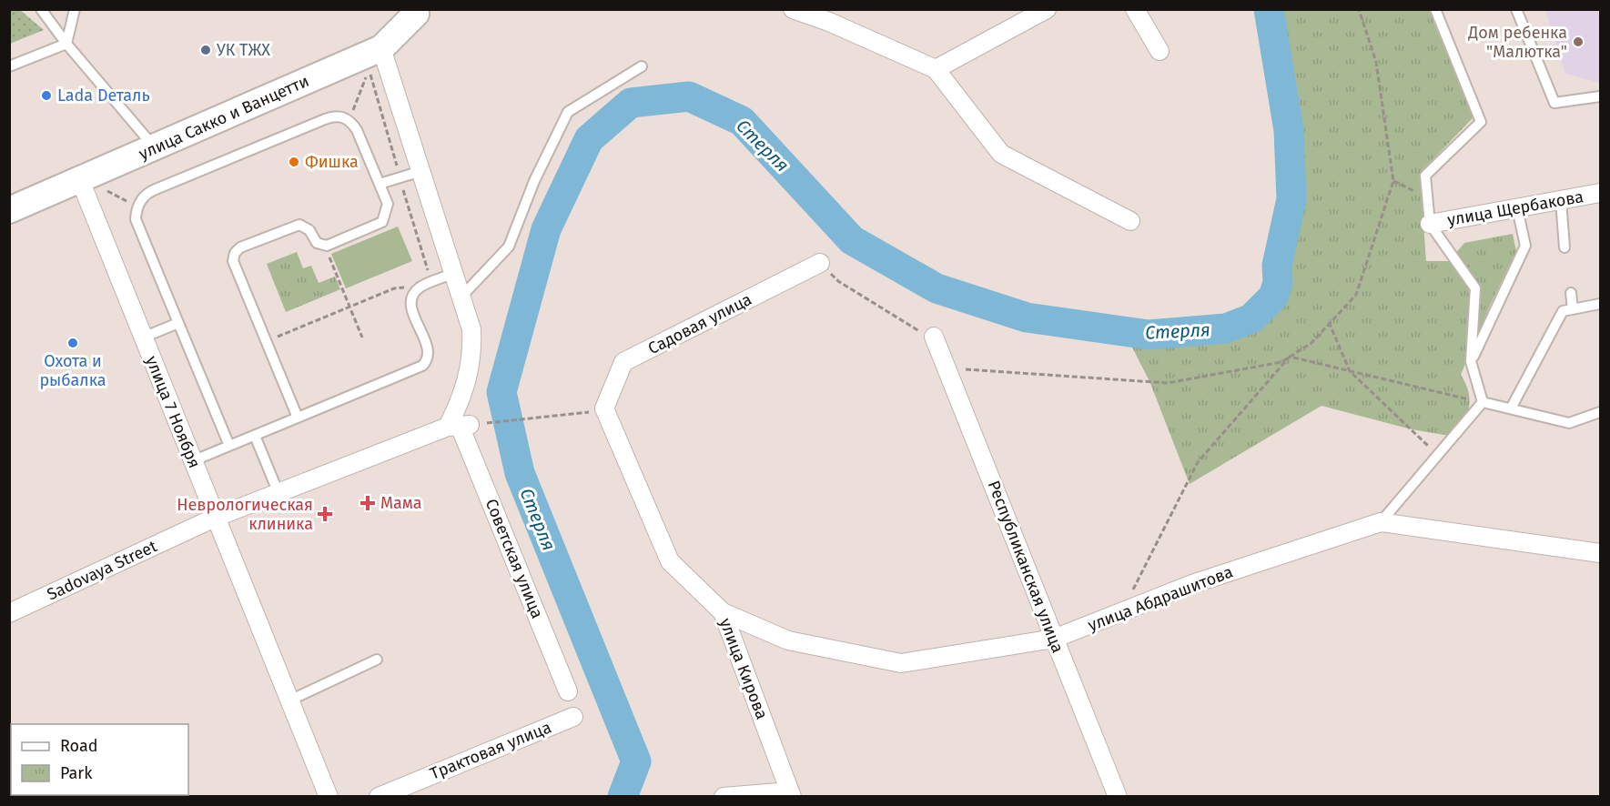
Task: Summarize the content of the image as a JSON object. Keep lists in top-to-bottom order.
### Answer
{
  "streets": {
    "street": [
      "улица Сакко и Ванцетти",
      "улица Щербакова",
      "Садовая улица",
      "улица 7 Ноября",
      "Советская улица",
      "Республиканская улица",
      "Sadovaya Street",
      "улица Абдрашитова",
      "улица Кирова",
      "Трактовая улица"
    ]
  },
  "crossings": [
    ["улица Сакко и Ванцетти", "улица 7 Ноября"],
    ["Садовая улица", "улица Кирова"],
    ["улица 7 Ноября", "Sadovaya Street"],
    ["Советская улица", "Sadovaya Street"],
    ["Республиканская улица", "улица Абдрашитова"],
    ["улица Абдрашитова", "улица Кирова"]
  ],
  "water": ["Стерля"],
  "places": {
    "other": [
      "Дом ребенка \"Малютка\"",
      "УК ТЖХ",
      "Lada Dеталь",
      "Фишка",
      "Охота и рыбалка"
    ],
    "health": ["Мама", "Неврологическая клиника"]
  },
  "legend": ["Road", "Park"]
}
